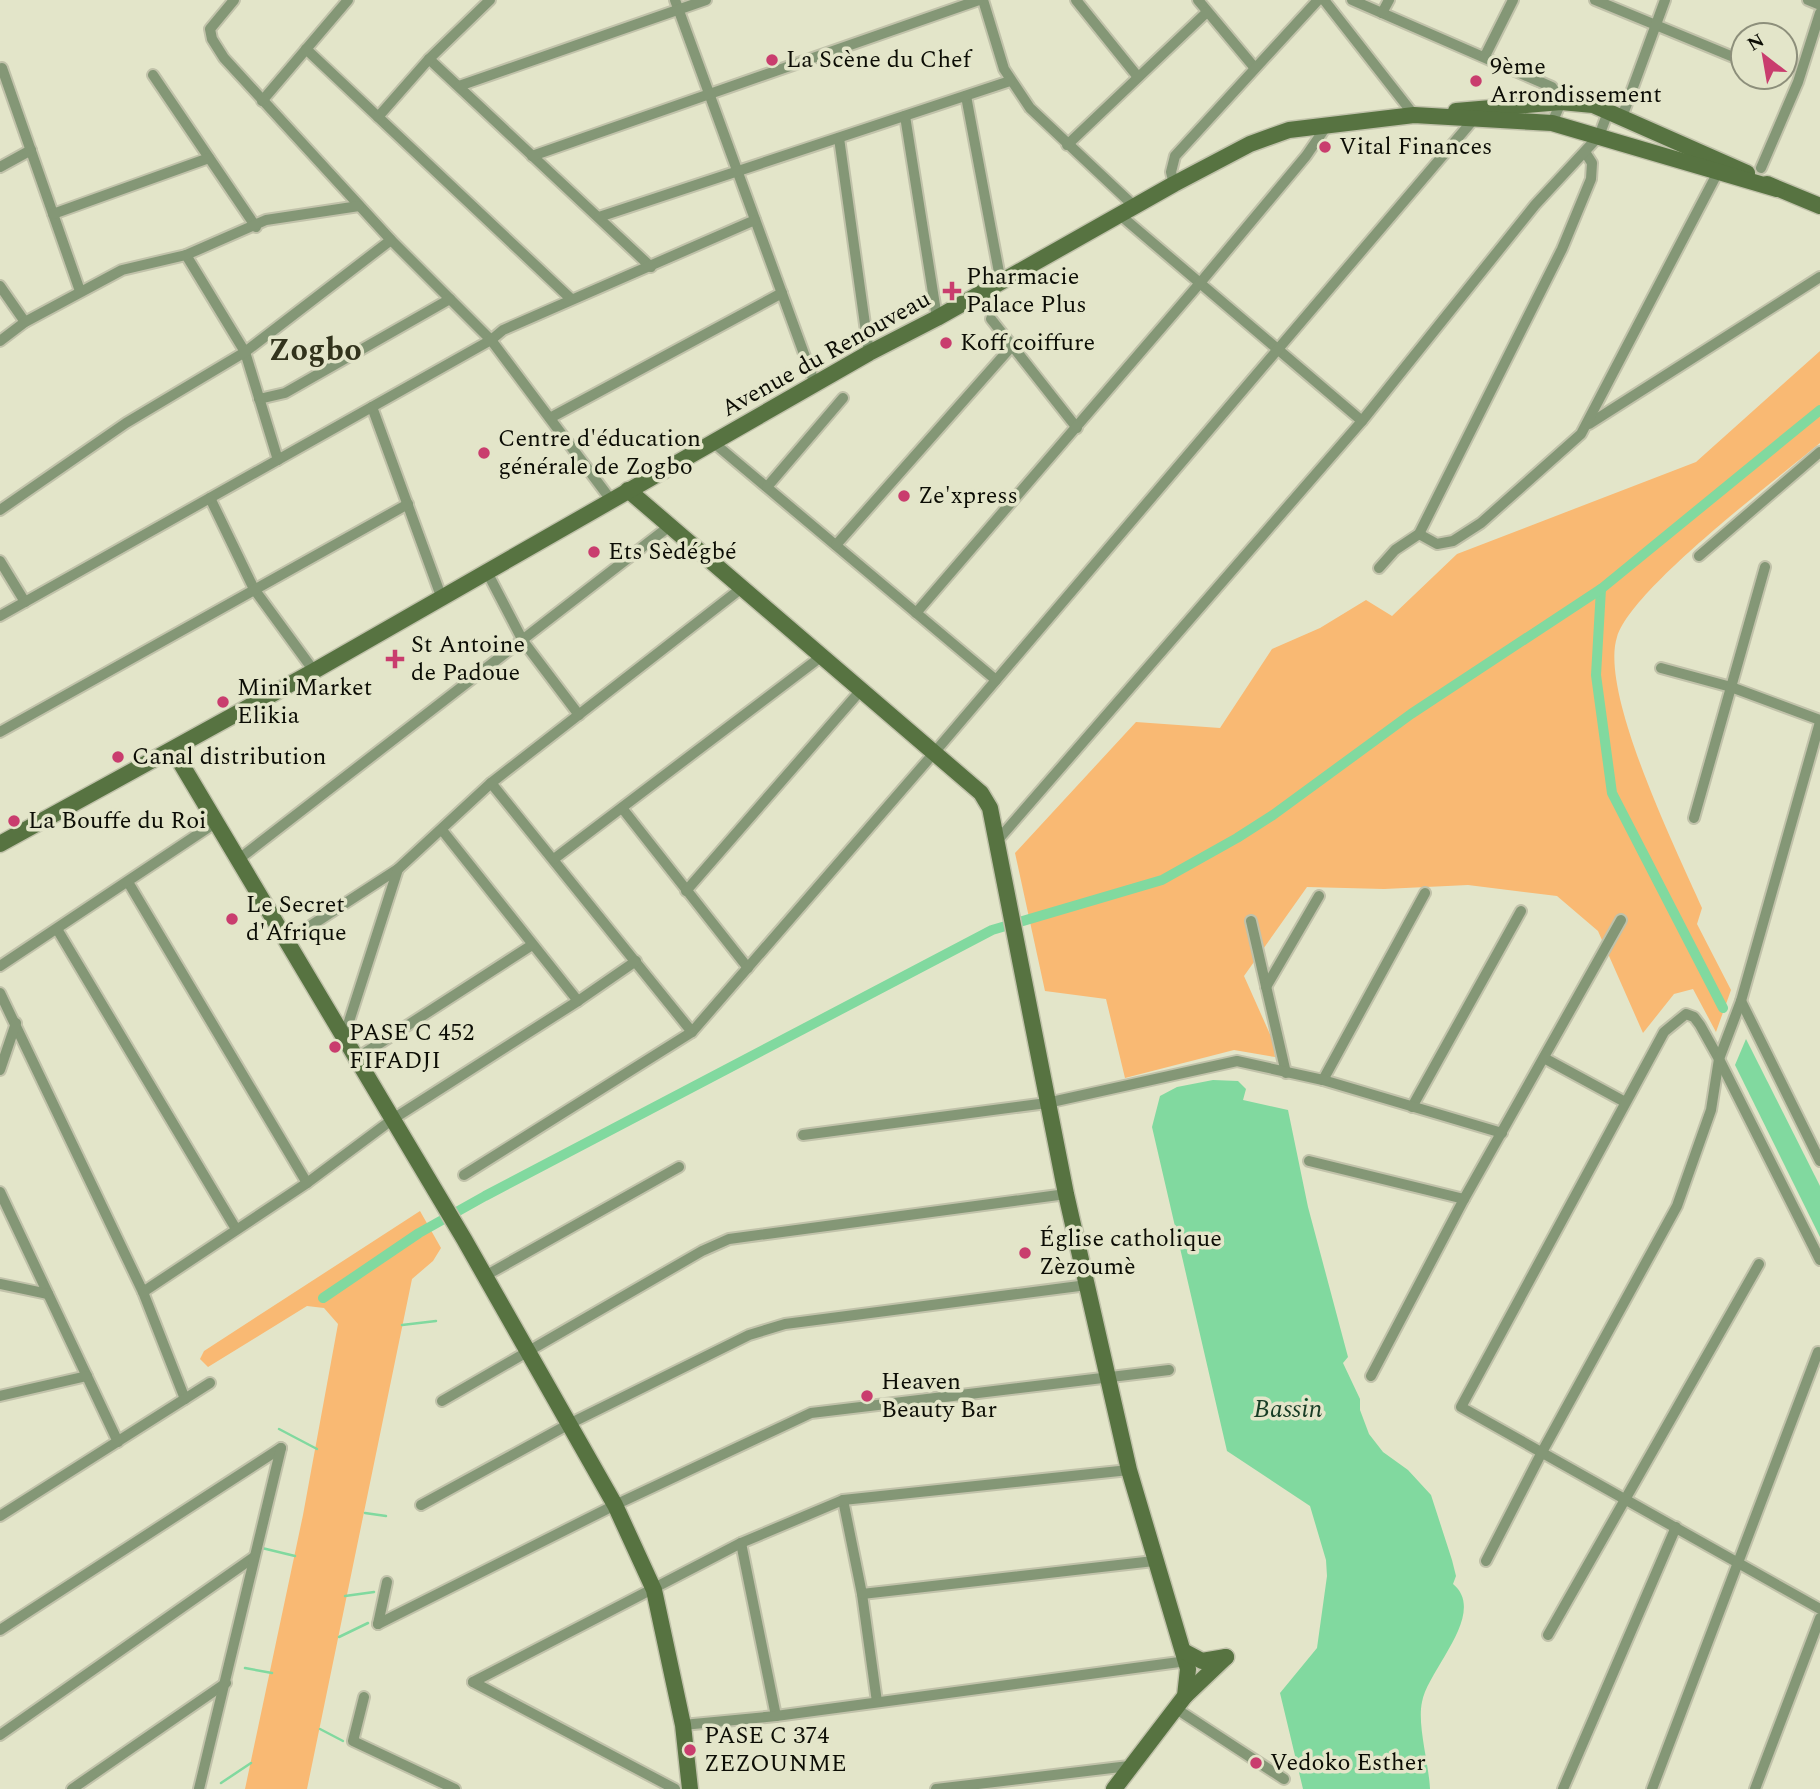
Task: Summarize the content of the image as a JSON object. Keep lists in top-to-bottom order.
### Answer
{
  "streets": {
    "street": ["Avenue du Renouveau"]
  },
  "districts": ["Zogbo"],
  "water": ["Bassin"],
  "places": {
    "other": [
      "La Scène du Chef",
      "9ème Arrondissement",
      "Vital Finances",
      "Koff coiffure",
      "Centre d'éducation générale de Zogbo",
      "Ze'xpress",
      "Ets Sèdégbé",
      "Mini Market Elikia",
      "Canal distribution",
      "La Bouffe du Roi",
      "Le Secret d'Afrique",
      "PASE C 452 FIFADJI",
      "Église catholique Zèzoumè",
      "Heaven Beauty Bar",
      "PASE C 374 ZEZOUNME",
      "Vedoko Esther"
    ],
    "health": ["Pharmacie Palace Plus", "St Antoine de Padoue"]
  },
  "north": "top left"
}
